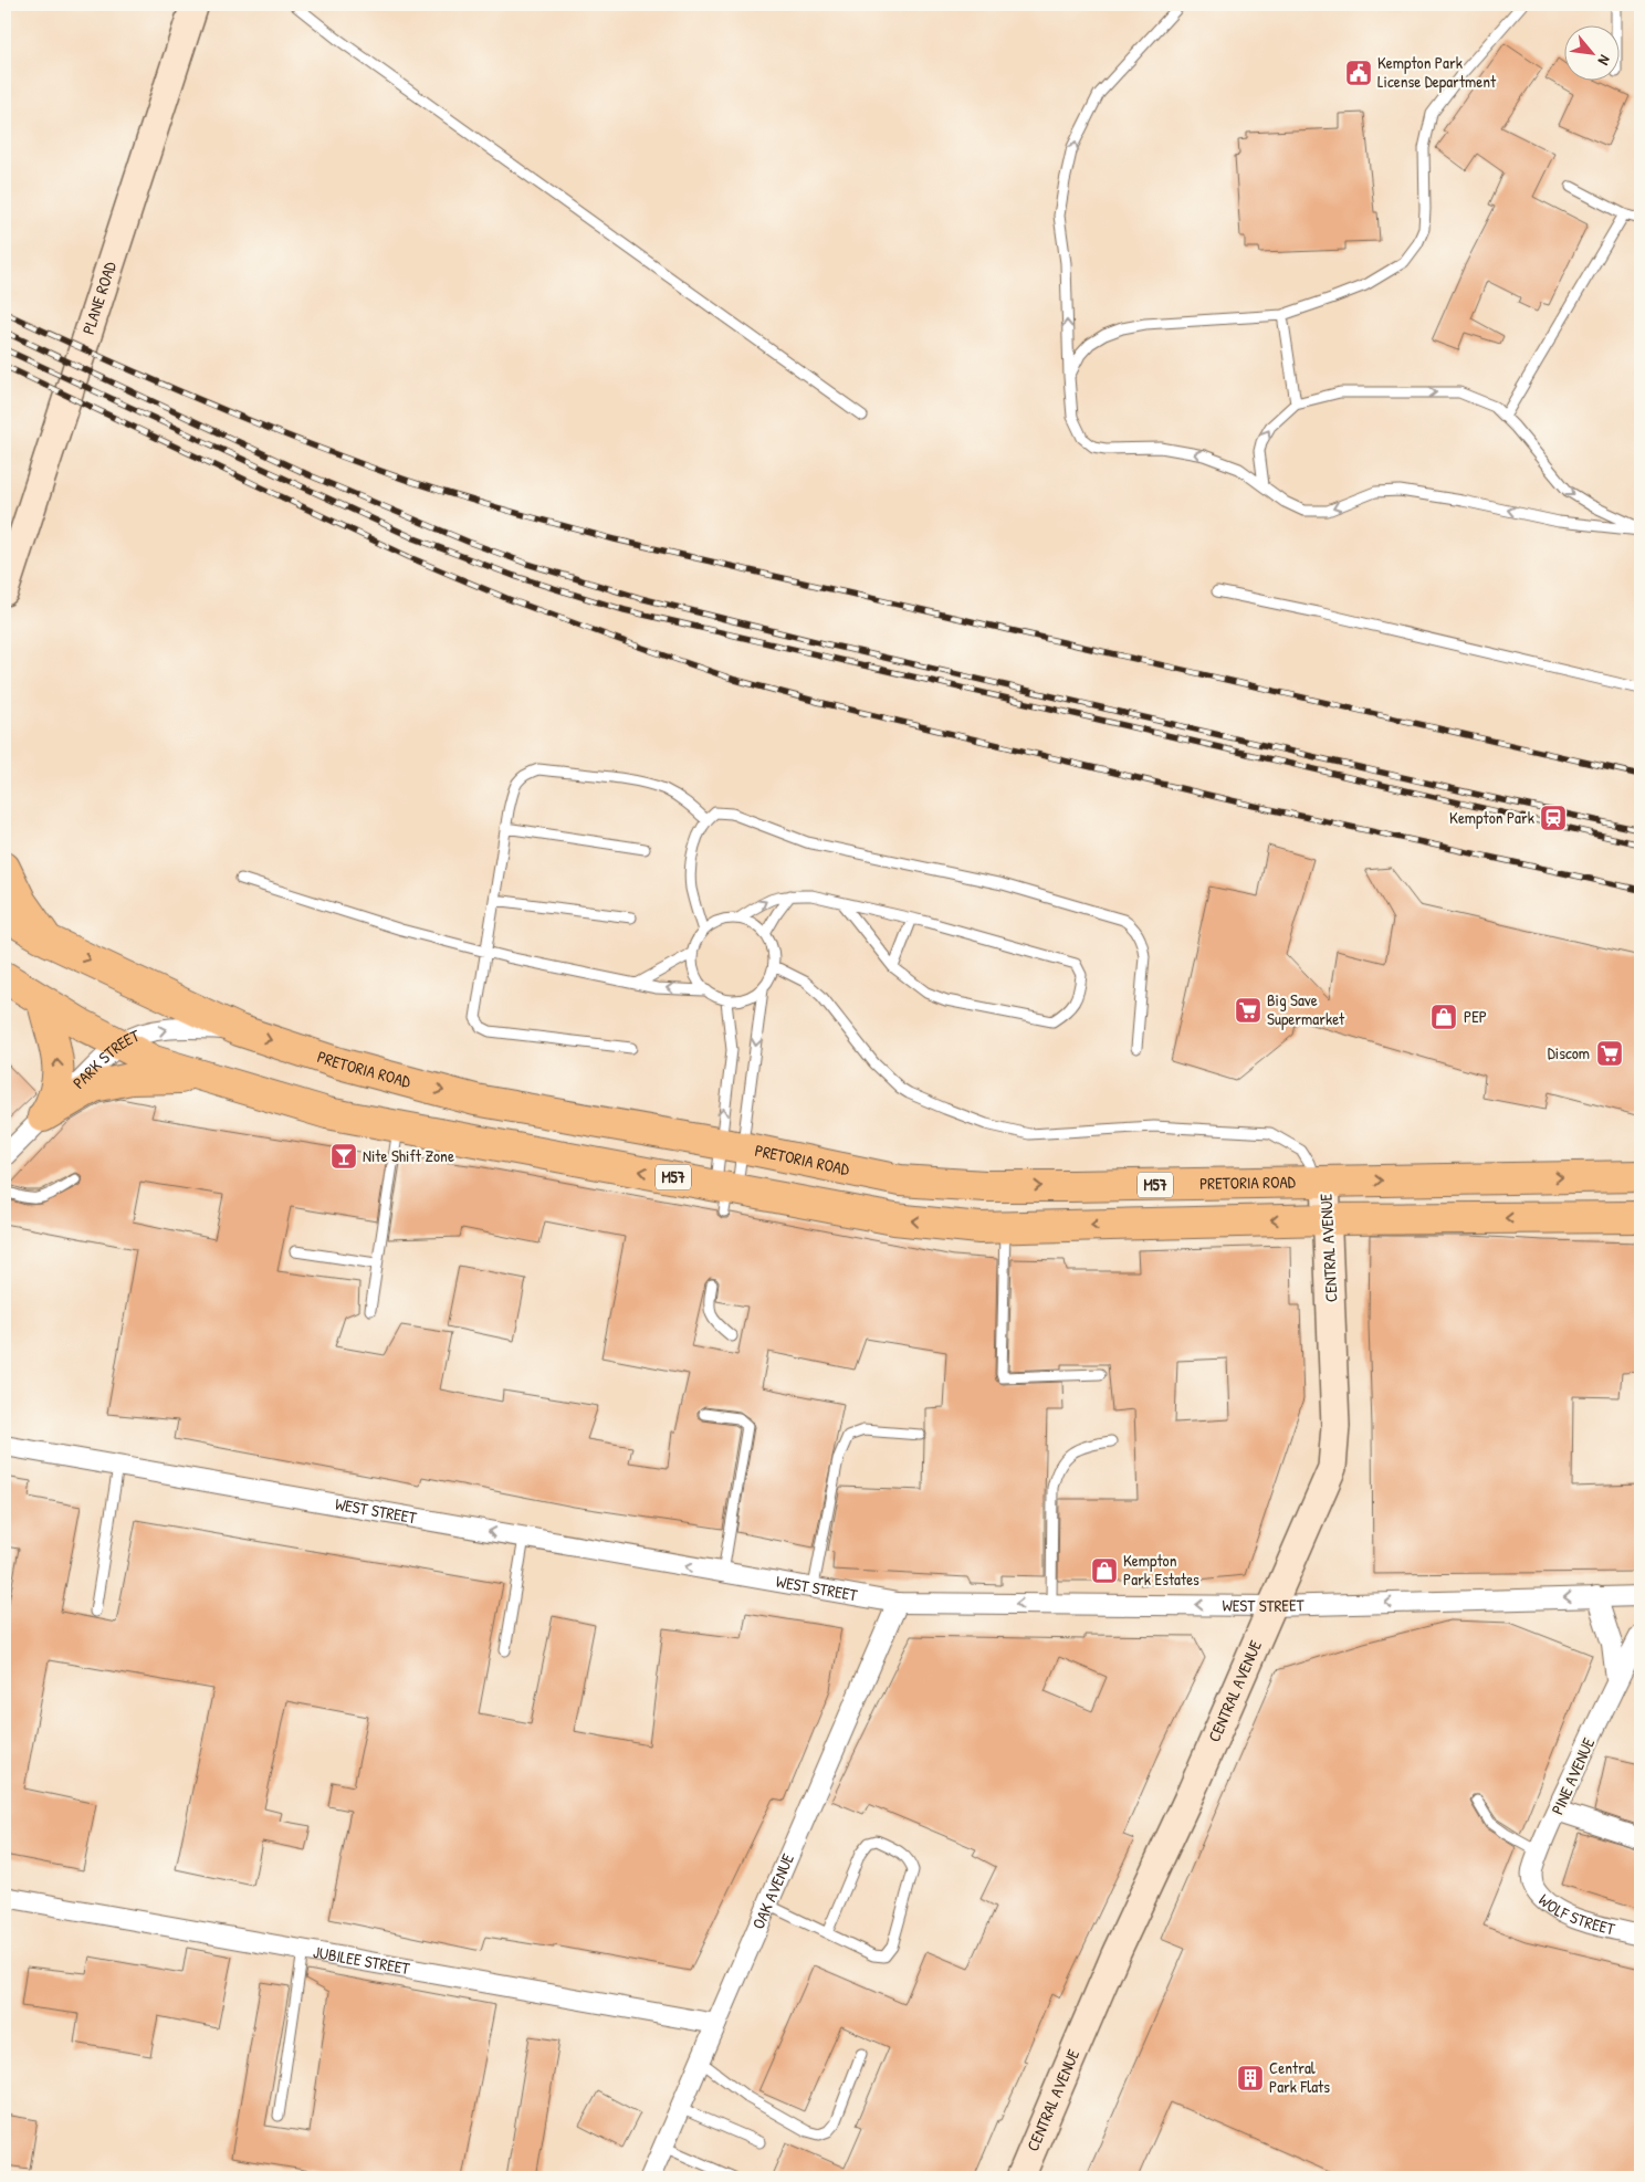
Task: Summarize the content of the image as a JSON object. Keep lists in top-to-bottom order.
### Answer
{
  "streets": {
    "main road": [
      "PLANE ROAD",
      "PRETORIA ROAD",
      "M57",
      "CENTRAL AVENUE"
    ],
    "street": [
      "PARK STREET",
      "WEST STREET",
      "PINE AVENUE",
      "OAK AVENUE",
      "WOLF STREET",
      "JUBILEE STREET"
    ]
  },
  "crossings": [
    ["PARK STREET", "PRETORIA ROAD"],
    ["PARK STREET", "M57"],
    ["PRETORIA ROAD", "CENTRAL AVENUE"],
    ["M57", "CENTRAL AVENUE"],
    ["CENTRAL AVENUE", "WEST STREET"],
    ["WEST STREET", "OAK AVENUE"],
    ["PINE AVENUE", "WOLF STREET"],
    ["OAK AVENUE", "JUBILEE STREET"]
  ],
  "one_way": ["PARK STREET", "WEST STREET"],
  "places": {
    "public building": ["Kempton Park License Department"],
    "station": ["Kempton Park"],
    "supermarket": ["Big Save Supermarket", "Discom"],
    "shop": ["PEP", "Kempton Park Estates"],
    "bar": ["Nite Shift Zone"],
    "building": ["Central Park Flats"]
  },
  "north": "bottom right"
}
